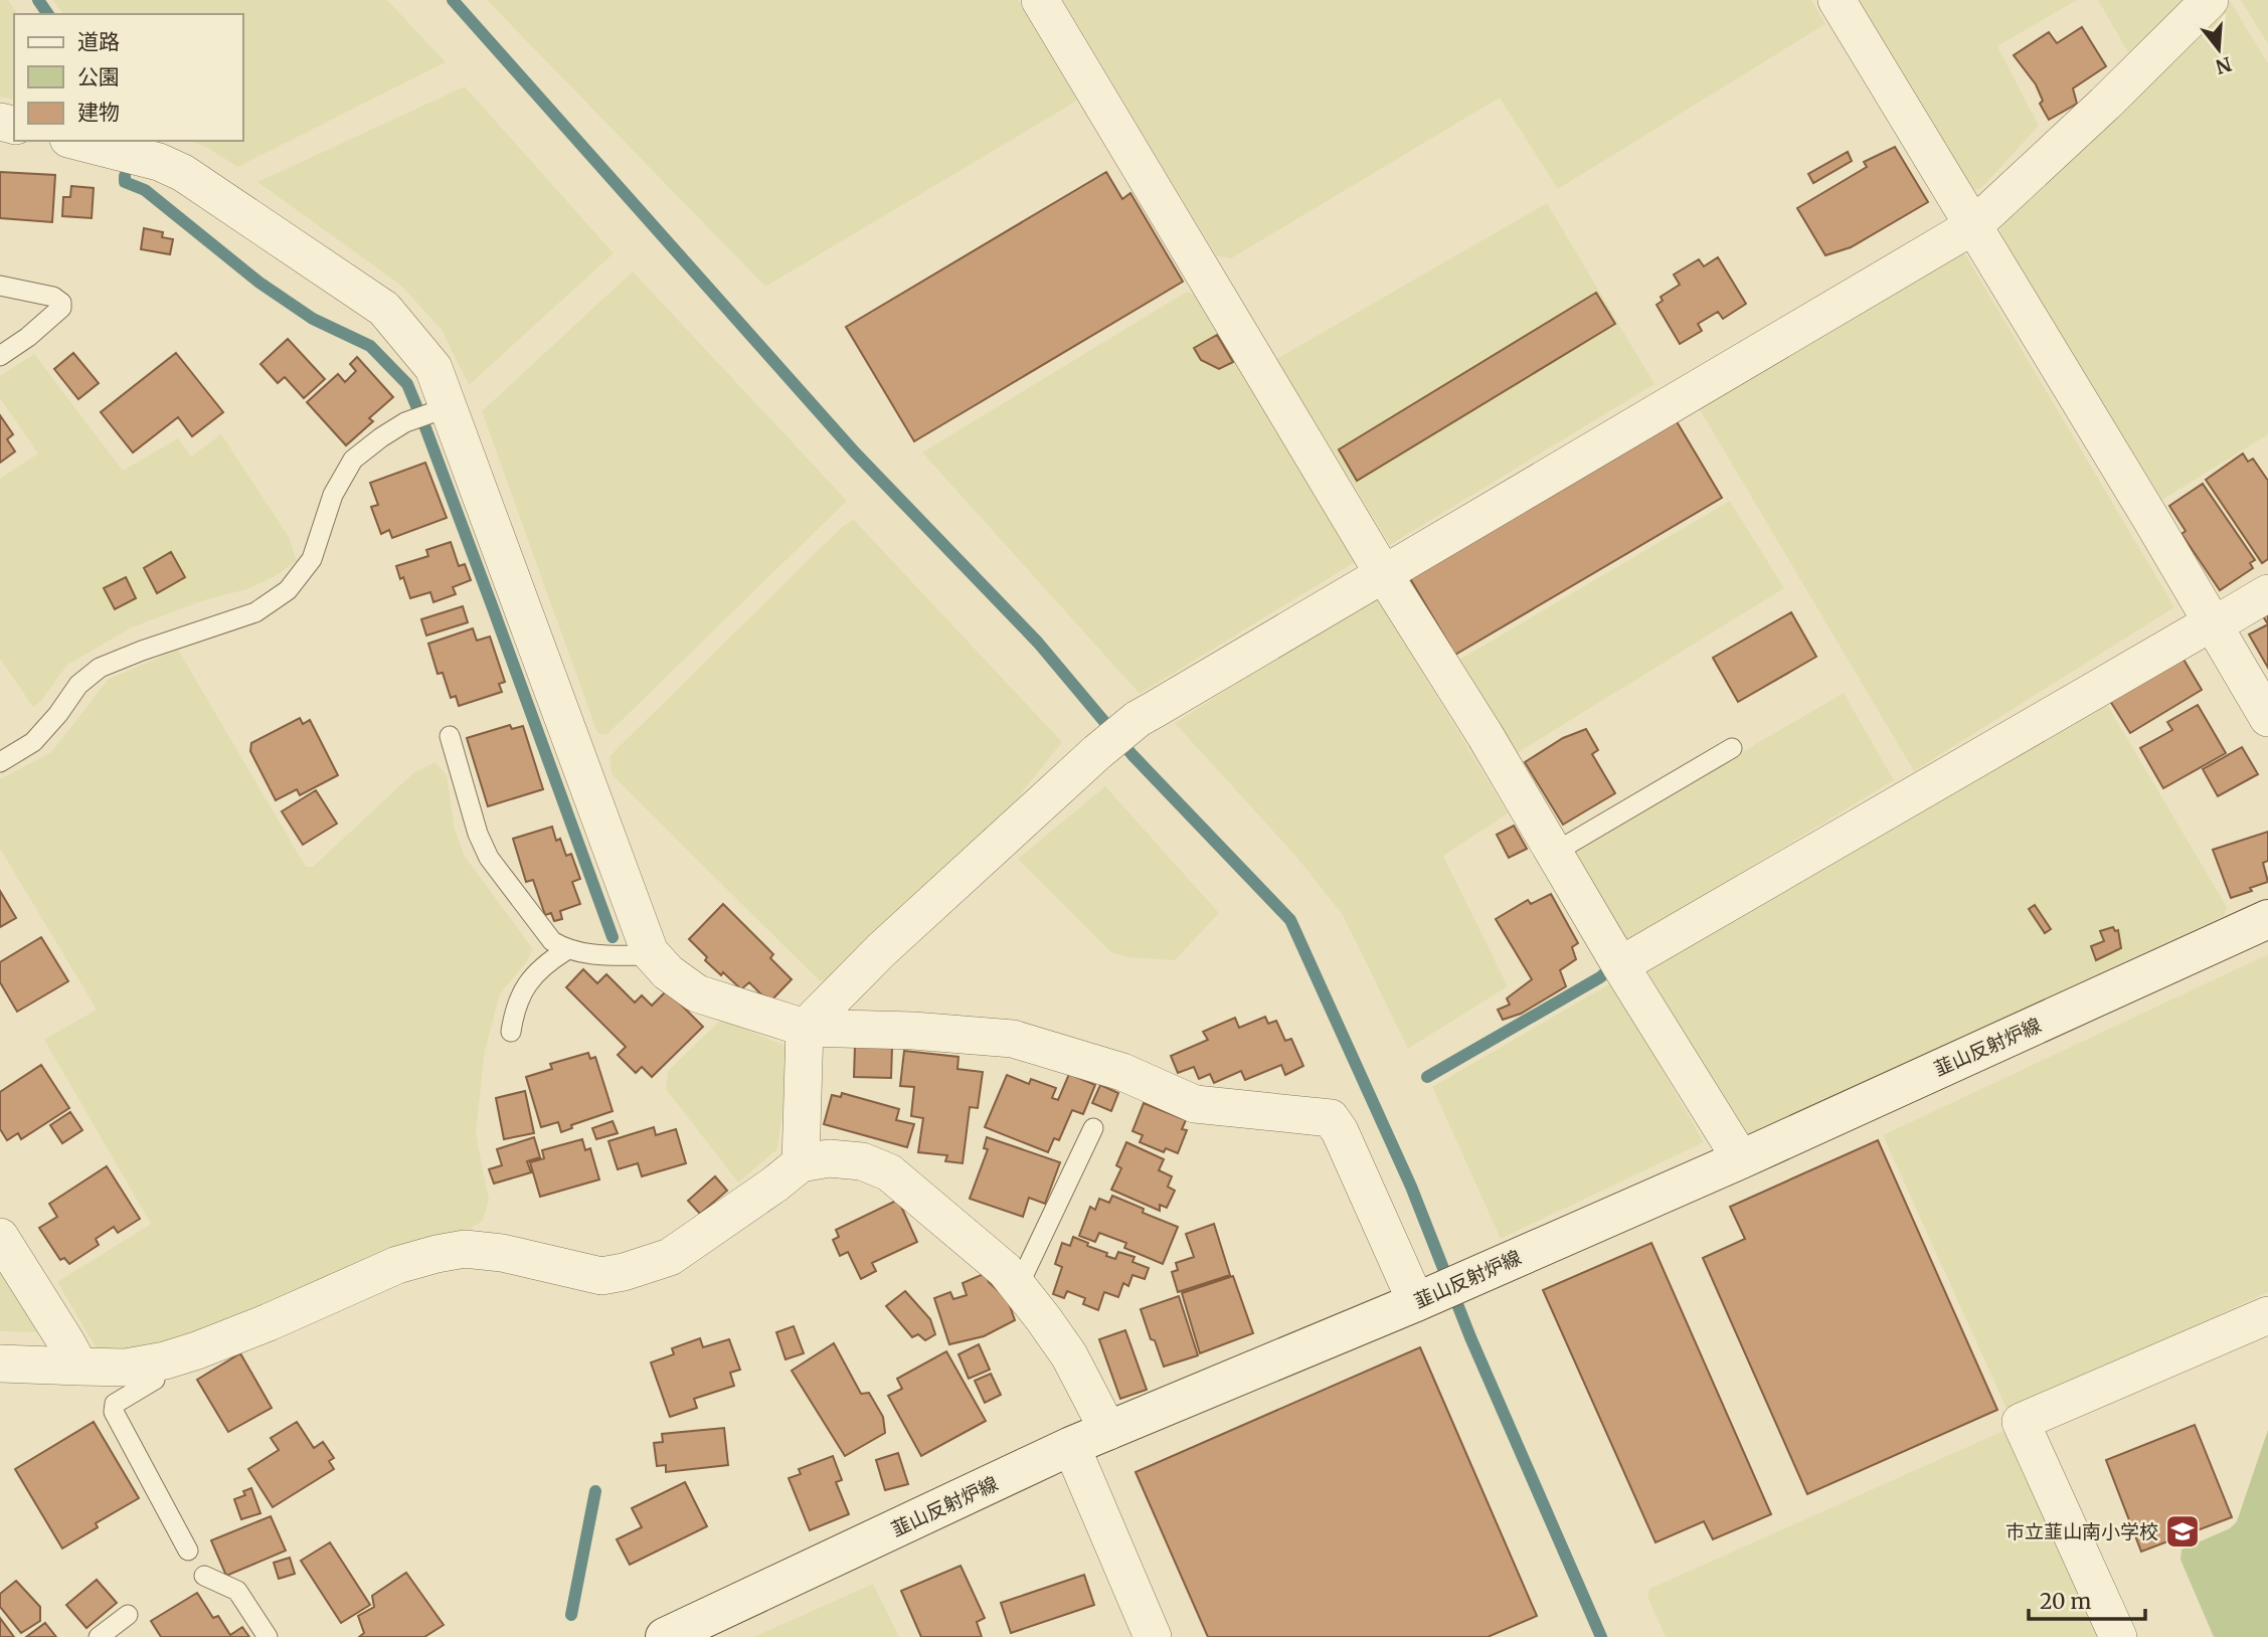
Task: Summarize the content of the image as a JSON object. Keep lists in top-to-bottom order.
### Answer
{
  "streets": {
    "main road": ["韮山反射炉線"]
  },
  "places": {
    "school or university": ["市立韮山南小学校"]
  },
  "legend": ["道路", "公園", "建物"],
  "scale_bar": "20 m",
  "north": "bottom"
}
